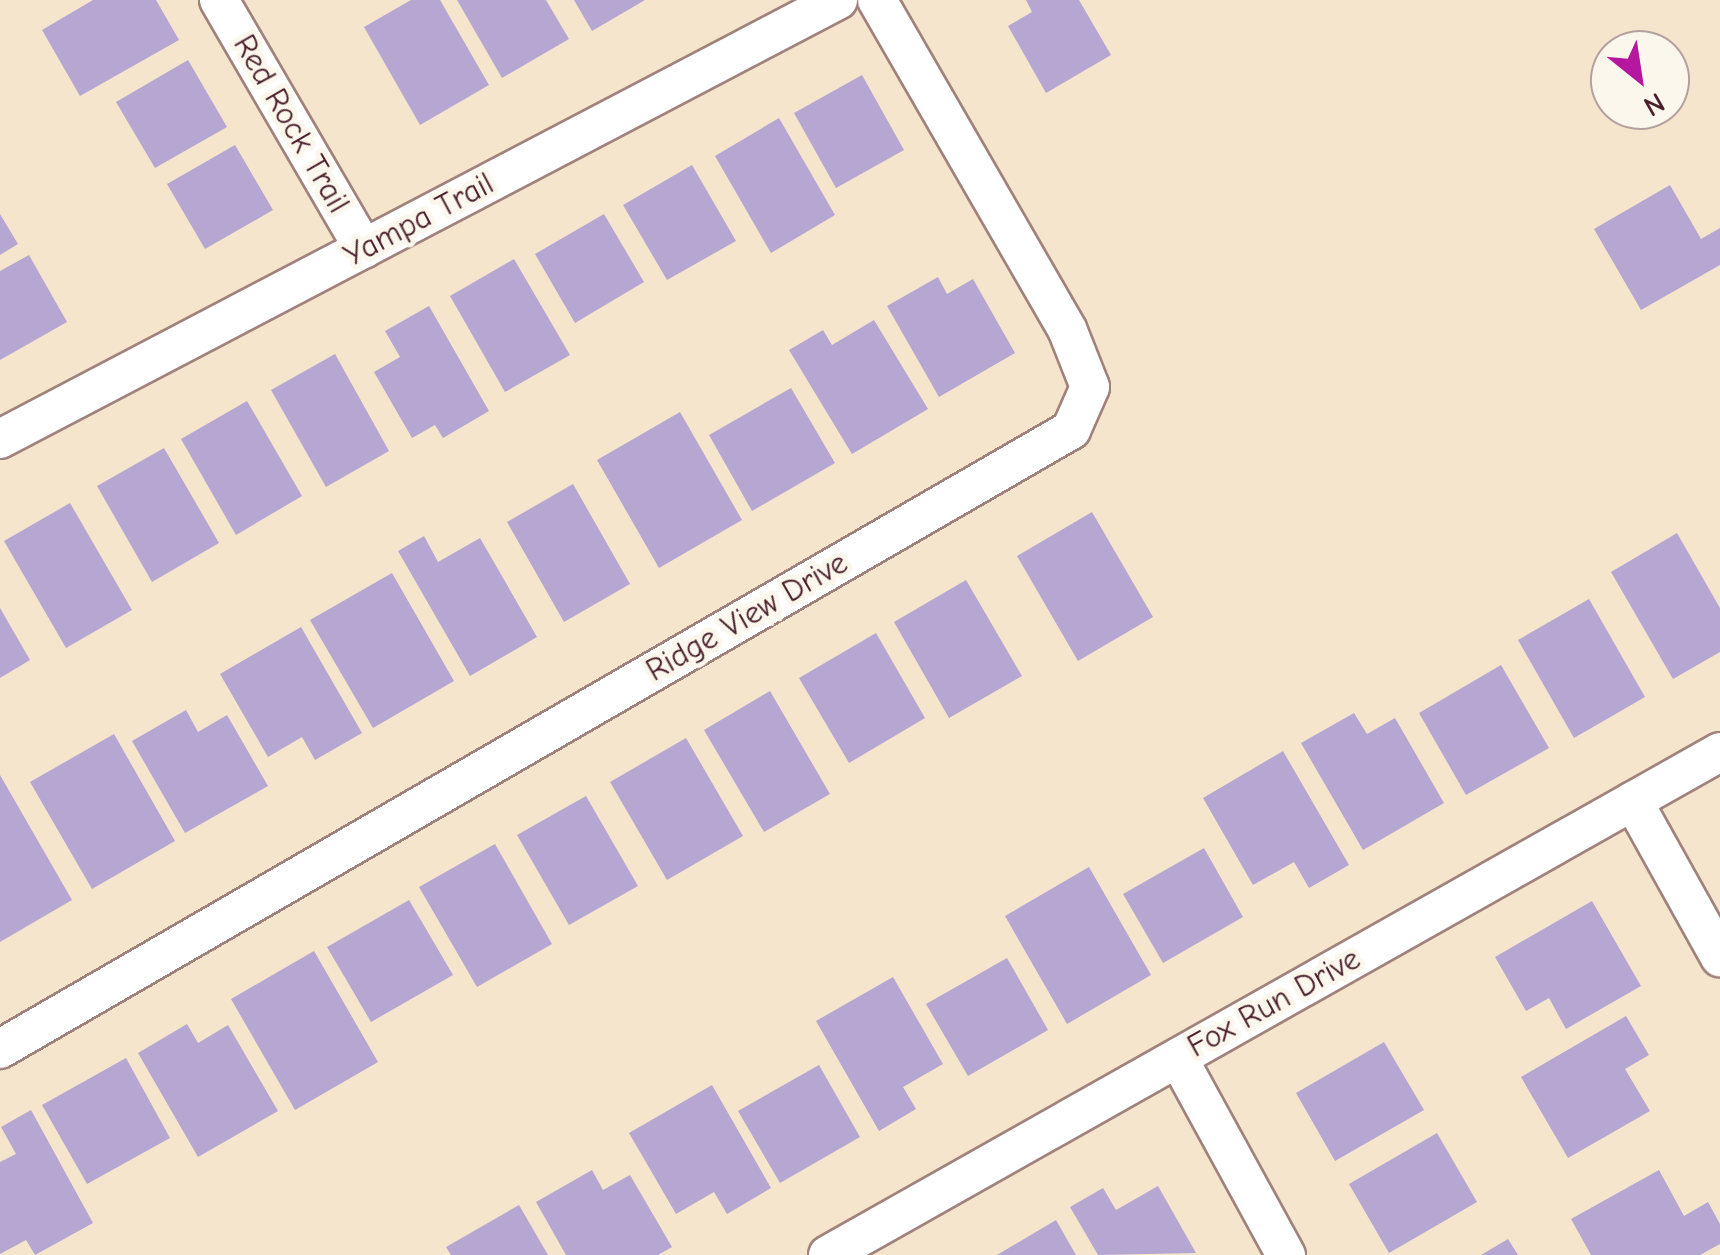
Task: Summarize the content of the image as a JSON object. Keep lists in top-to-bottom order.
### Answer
{
  "streets": {
    "street": [
      "Red Rock Trail",
      "Yampa Trail",
      "Ridge View Drive",
      "Fox Run Drive"
    ]
  },
  "crossings": [
    ["Red Rock Trail", "Yampa Trail"]
  ],
  "north": "bottom right"
}
